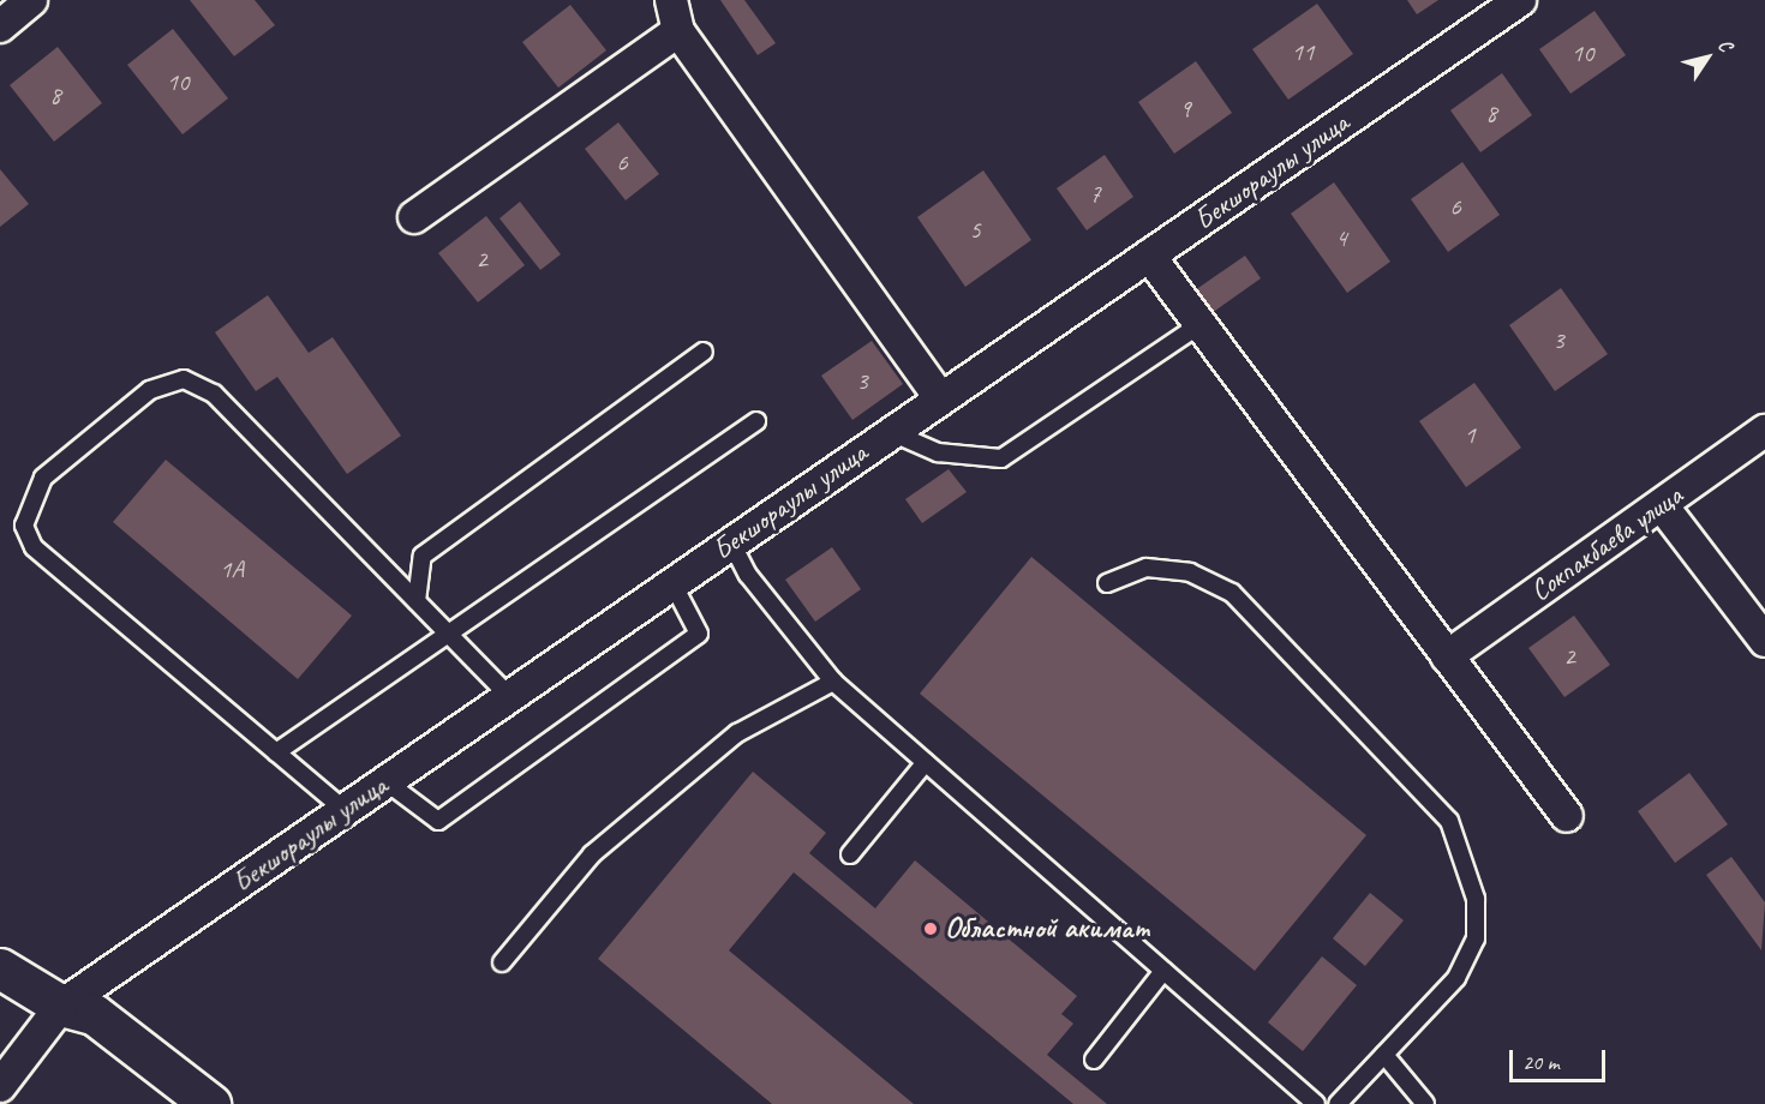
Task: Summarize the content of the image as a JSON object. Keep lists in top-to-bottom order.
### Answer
{
  "streets": {
    "street": ["Бекшораулы улица", "Сокпакбаева улица"]
  },
  "places": ["Областной акимат"],
  "house_numbers": [
    "11",
    "10",
    "10",
    "8",
    "9",
    "8",
    "6",
    "7",
    "6",
    "5",
    "4",
    "2",
    "3",
    "3",
    "1",
    "1А",
    "2"
  ],
  "scale_bar": "20 m",
  "north": "top right"
}
